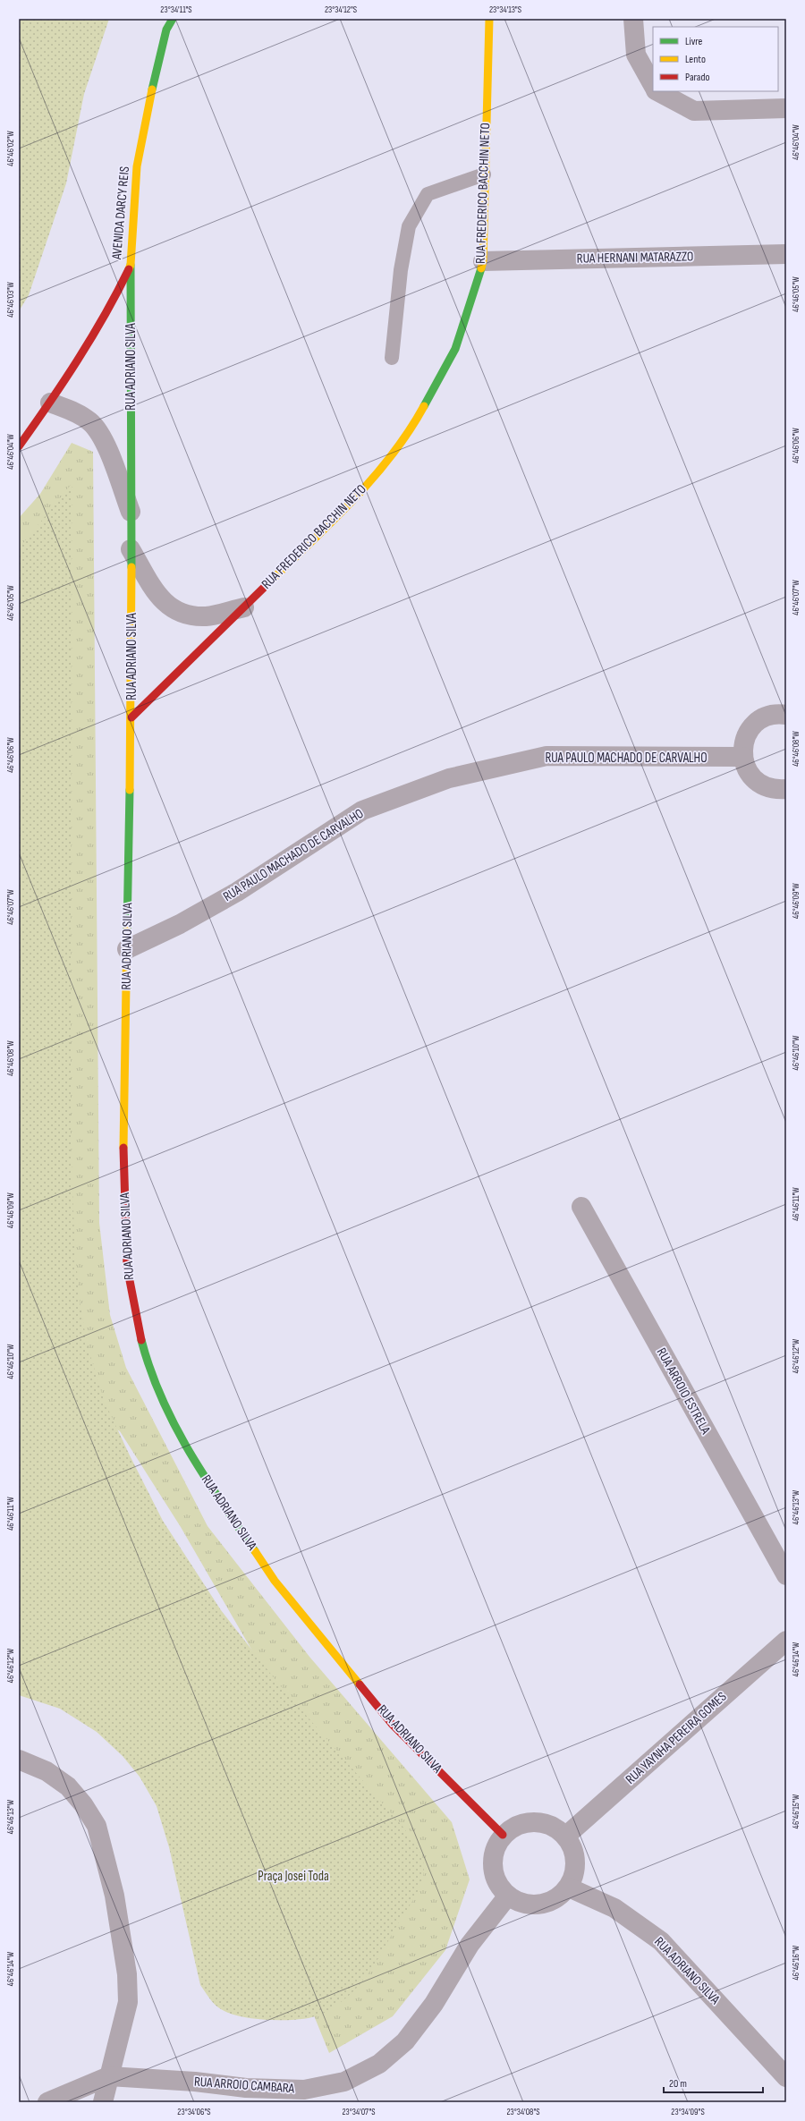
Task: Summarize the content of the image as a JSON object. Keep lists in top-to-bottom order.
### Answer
{
  "streets": {
    "street": [
      "RUA FREDERICO BACCHIN NETO",
      "AVENIDA DARCY REIS",
      "RUA HERNANI MATARAZZO",
      "RUA ADRIANO SILVA",
      "RUA PAULO MACHADO DE CARVALHO",
      "RUA ARROIO ESTRELA",
      "RUA YAYNHA PEREIRA GOMES",
      "RUA ARROIO CAMBARA"
    ]
  },
  "crossings": [
    ["RUA FREDERICO BACCHIN NETO", "RUA HERNANI MATARAZZO"],
    ["RUA FREDERICO BACCHIN NETO", "RUA ADRIANO SILVA"],
    ["AVENIDA DARCY REIS", "RUA ADRIANO SILVA"],
    ["RUA ADRIANO SILVA", "RUA PAULO MACHADO DE CARVALHO"],
    ["RUA ADRIANO SILVA", "RUA YAYNHA PEREIRA GOMES"],
    ["RUA ADRIANO SILVA", "RUA ARROIO CAMBARA"],
    ["RUA YAYNHA PEREIRA GOMES", "RUA ARROIO CAMBARA"]
  ],
  "parks": ["Praça Josei Toda"],
  "legend": ["Livre", "Lento", "Parado"],
  "scale_bar": "20 m",
  "coordinates": [
    "23°34'11\"S",
    "23°34'12\"S",
    "23°34'13\"S",
    "46°46'04\"W",
    "46°46'02\"W",
    "46°46'05\"W",
    "46°46'03\"W",
    "46°46'06\"W",
    "46°46'07\"W",
    "46°46'08\"W",
    "46°46'09\"W",
    "46°46'10\"W",
    "46°46'11\"W",
    "46°46'12\"W",
    "46°46'13\"W",
    "46°46'14\"W",
    "46°46'15\"W",
    "46°46'16\"W",
    "23°34'06\"S",
    "23°34'07\"S",
    "23°34'08\"S",
    "23°34'09\"S"
  ]
}
